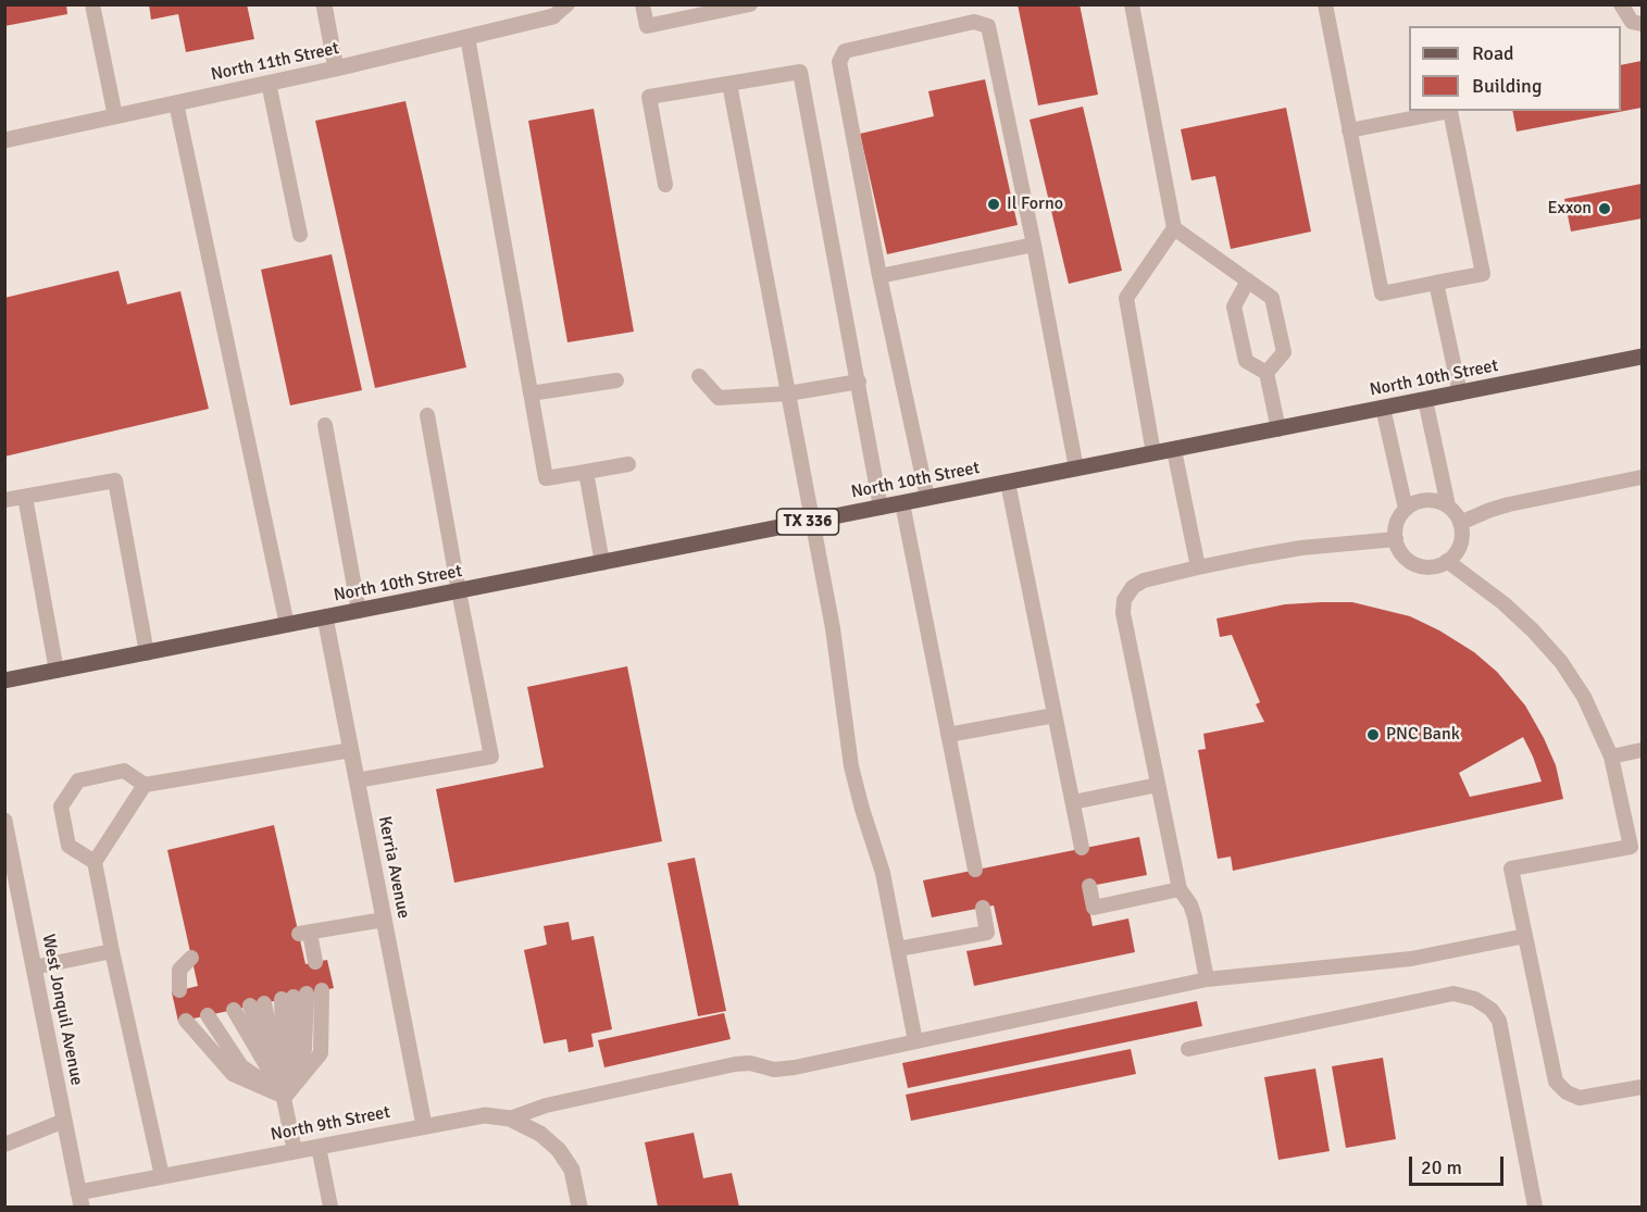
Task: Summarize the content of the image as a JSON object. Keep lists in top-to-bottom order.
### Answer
{
  "streets": {
    "main road": ["North 10th Street", "TX 336"],
    "street": [
      "North 11th Street",
      "Kerria Avenue",
      "West Jonquil Avenue",
      "North 9th Street"
    ]
  },
  "crossings": [
    ["North 10th Street", "Kerria Avenue"],
    ["Kerria Avenue", "North 9th Street"],
    ["West Jonquil Avenue", "North 9th Street"]
  ],
  "places": ["Il Forno", "Exxon", "PNC Bank"],
  "legend": ["Road", "Building"],
  "scale_bar": "20 m"
}
